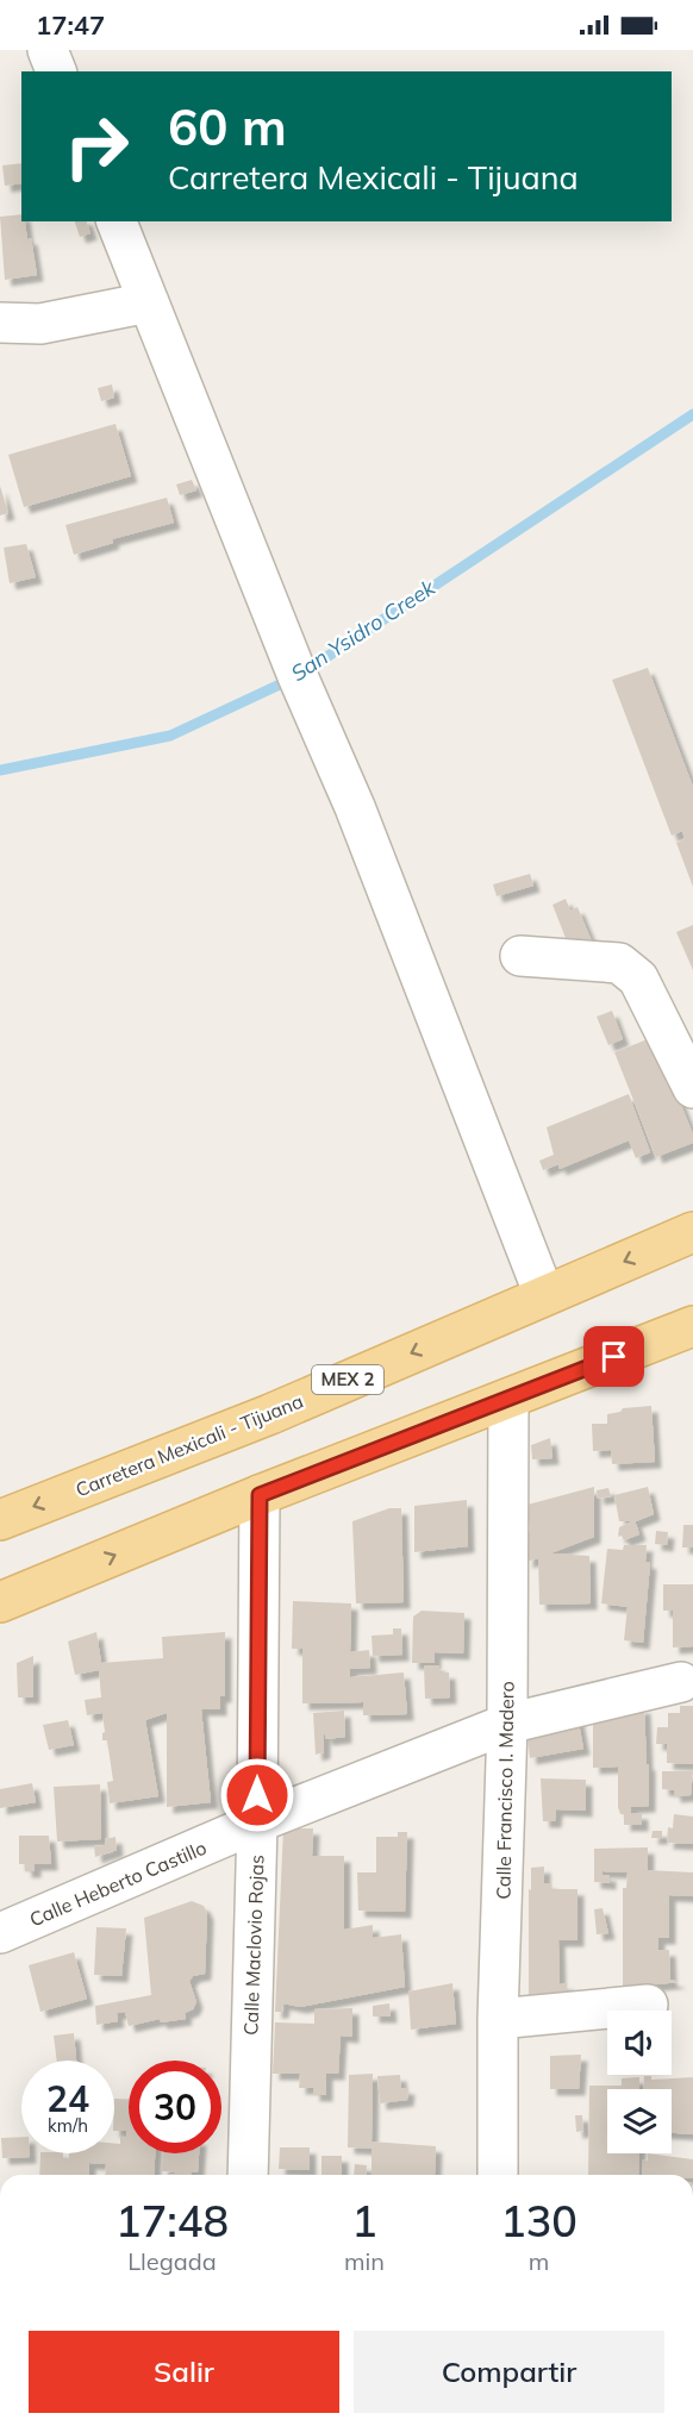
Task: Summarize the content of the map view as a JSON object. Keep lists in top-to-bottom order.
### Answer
{
  "streets": {
    "main road": ["MEX 2", "Carretera Mexicali - Tijuana"],
    "street": ["Calle Francisco I. Madero", "Calle Heberto Castillo", "Calle Maclovio Rojas"]
  },
  "crossings": [
    ["Calle Francisco I. Madero", "Calle Heberto Castillo"],
    ["Calle Heberto Castillo", "Calle Maclovio Rojas"]
  ],
  "water": ["San Ysidro Creek"],
  "page": {
    "status": "17:47",
    "turn": ["60 m", "Carretera Mexicali - Tijuana"],
    "speed": "24 km/h",
    "limit": "30",
    "eta": [
      "17:48",
      "Llegada",
      "1",
      "min",
      "130",
      "m"
    ],
    "buttons": ["Salir", "Compartir"]
  }
}
